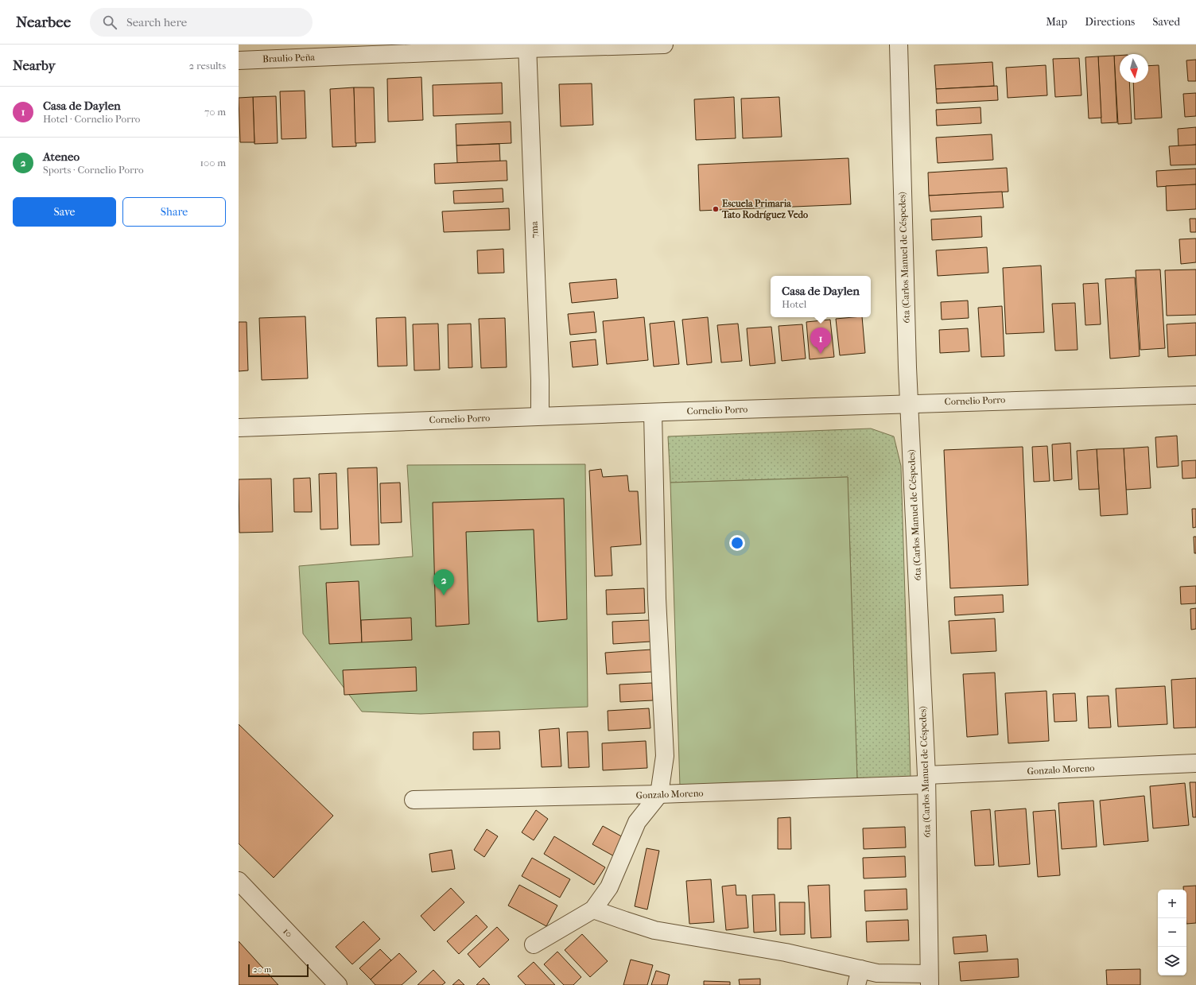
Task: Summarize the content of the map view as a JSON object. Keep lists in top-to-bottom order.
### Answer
{
  "streets": {
    "street": [
      "Braulio Peña",
      "7ma",
      "6ta (Carlos Manuel de Céspedes)",
      "Cornelio Porro",
      "Gonzalo Moreno",
      "10"
    ]
  },
  "crossings": [
    ["Braulio Peña", "7ma"],
    ["7ma", "Cornelio Porro"],
    ["6ta (Carlos Manuel de Céspedes)", "Cornelio Porro"],
    ["6ta (Carlos Manuel de Céspedes)", "Gonzalo Moreno"]
  ],
  "places": ["Escuela Primaria Tato Rodríguez Vedo"],
  "scale_bar": "20 m",
  "north": "bottom",
  "page": {
    "header": "Nearbee",
    "search": "Search here",
    "nav": ["Map", "Directions", "Saved"],
    "heading": ["Nearby", "2 results"],
    "list": [
      {
        "mark": "1",
        "name": "Casa de Daylen",
        "note": "Hotel · Cornelio Porro",
        "value": "70 m"
      },
      {
        "mark": "2",
        "name": "Ateneo",
        "note": "Sports · Cornelio Porro",
        "value": "100 m"
      }
    ],
    "buttons": ["Save", "Share"],
    "popup": ["Casa de Daylen", "Hotel"],
    "pins": ["1", "2"],
    "map_buttons": ["+", "−"],
    "scale": "20 m"
  }
}
